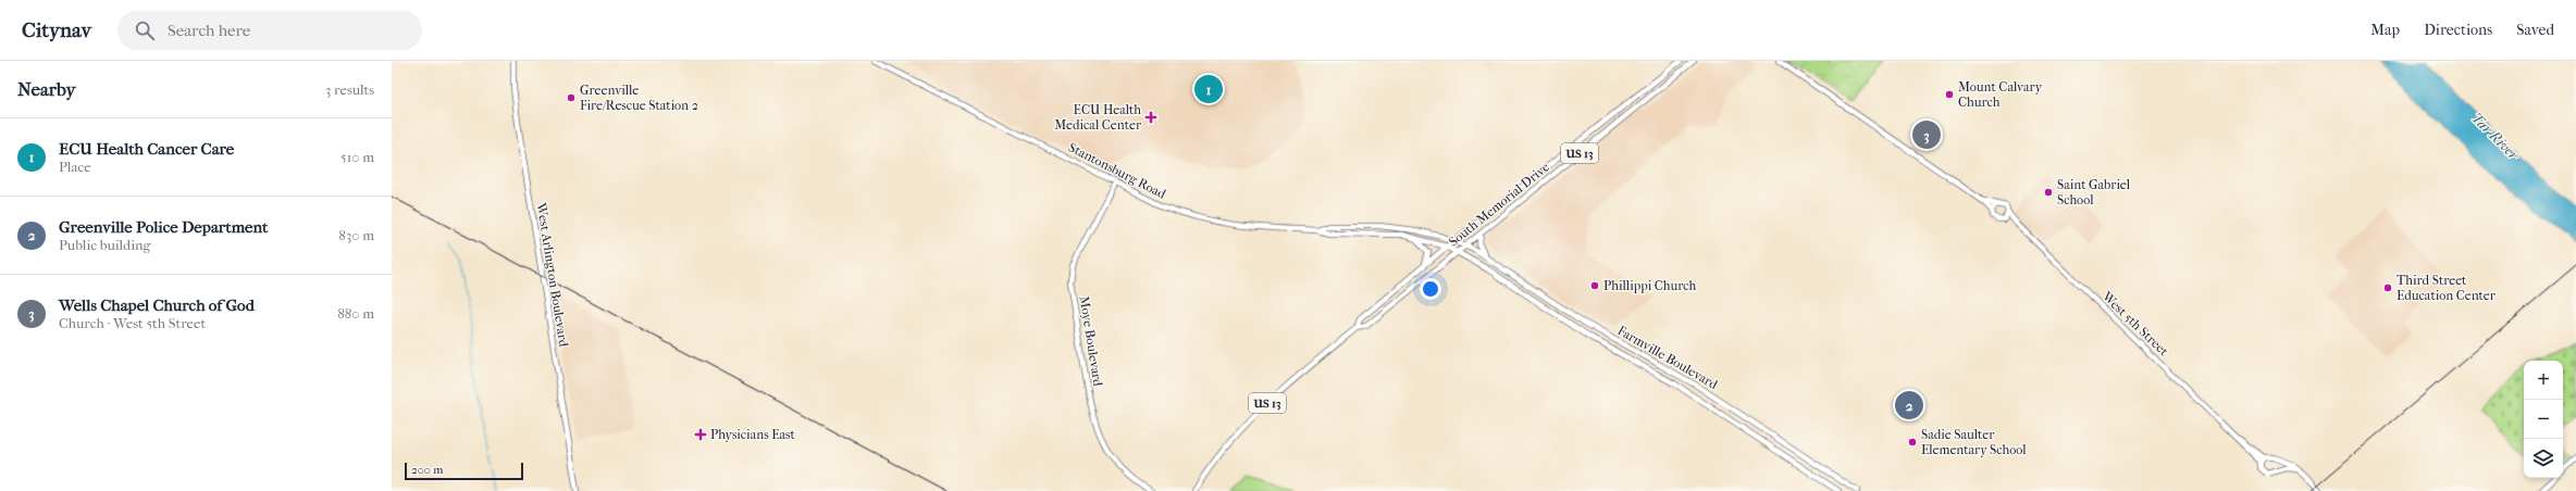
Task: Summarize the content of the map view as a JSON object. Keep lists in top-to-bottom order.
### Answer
{
  "streets": {
    "main road": [
      "US 13",
      "Stantonsburg Road",
      "South Memorial Drive",
      "West Arlington Boulevard",
      "West 5th Street",
      "Moye Boulevard",
      "Farmville Boulevard"
    ]
  },
  "crossings": [
    ["Stantonsburg Road", "South Memorial Drive"],
    ["Stantonsburg Road", "Moye Boulevard"],
    ["Stantonsburg Road", "Farmville Boulevard"],
    ["South Memorial Drive", "Farmville Boulevard"]
  ],
  "water": ["Tar River"],
  "places": {
    "other": [
      "Mount Calvary Church",
      "Greenville Fire/Rescue Station 2",
      "Saint Gabriel School",
      "Phillippi Church",
      "Third Street Education Center",
      "Sadie Saulter Elementary School"
    ],
    "health": ["ECU Health Medical Center", "Physicians East"]
  },
  "scale_bar": "200 m",
  "page": {
    "header": "Citynav",
    "search": "Search here",
    "nav": ["Map", "Directions", "Saved"],
    "heading": ["Nearby", "3 results"],
    "pins": ["1", "3", "2"],
    "list": [
      {
        "mark": "1",
        "name": "ECU Health Cancer Care",
        "note": "Place",
        "value": "510 m"
      },
      {
        "mark": "2",
        "name": "Greenville Police Department",
        "note": "Public building",
        "value": "830 m"
      },
      {
        "mark": "3",
        "name": "Wells Chapel Church of God",
        "note": "Church · West 5th Street",
        "value": "880 m"
      }
    ],
    "map_buttons": ["+", "−"],
    "scale": "200 m"
  }
}
